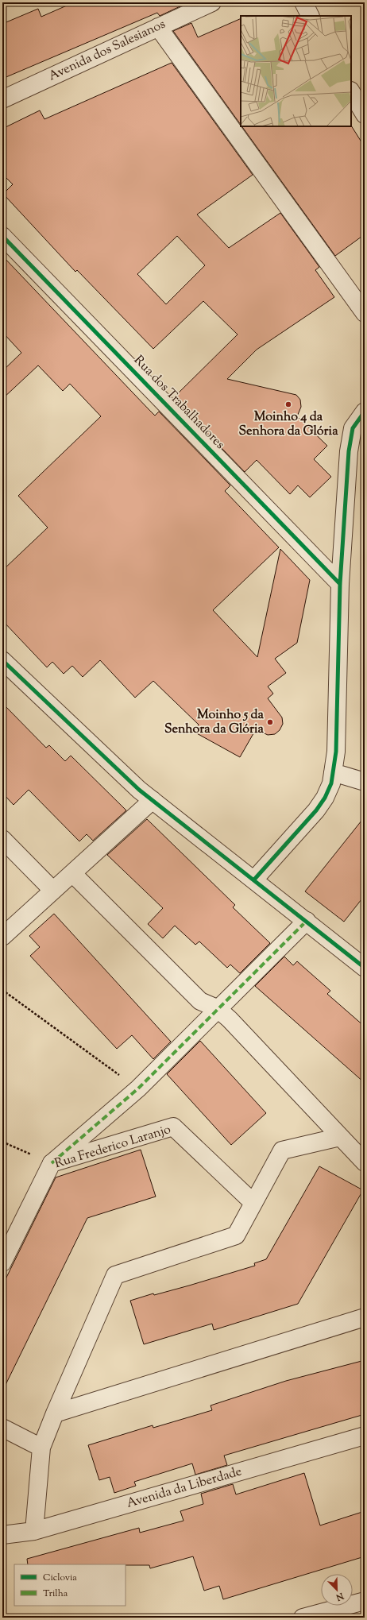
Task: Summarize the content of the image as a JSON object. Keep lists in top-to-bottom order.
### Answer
{
  "streets": {
    "street": [
      "Avenida dos Salesianos",
      "Rua dos Trabalhadores",
      "Rua Frederico Laranjo",
      "Avenida da Liberdade"
    ]
  },
  "places": ["Moinho 4 da Senhora da Glória", "Moinho 5 da Senhora da Glória"],
  "legend": ["Ciclovia", "Trilha"],
  "north": "bottom right"
}
